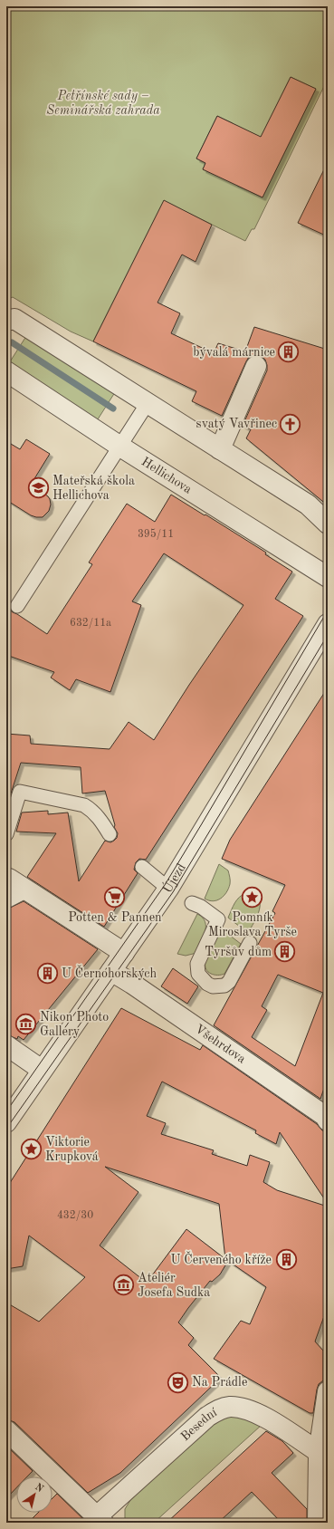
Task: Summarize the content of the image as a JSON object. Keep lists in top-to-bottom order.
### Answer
{
  "streets": {
    "street": [
      "Hellichova",
      "Újezd",
      "Všehrdova",
      "Besední"
    ]
  },
  "crossings": [
    ["Újezd", "Všehrdova"]
  ],
  "parks": ["Petřínské sady – Seminářská zahrada"],
  "places": {
    "building": [
      "bývalá márnice",
      "Tyršův dům",
      "U Černohorských",
      "U Červeného kříže"
    ],
    "church": ["svatý Vavřinec"],
    "school or university": ["Mateřská škola Hellichova"],
    "supermarket": ["Potten & Pannen"],
    "place": ["Pomník Miroslava Tyrše", "Viktorie Krupková"],
    "museum": ["Nikon Photo Gallery", "Ateliér Josefa Sudka"],
    "theatre": ["Na Prádle"]
  },
  "house_numbers": ["395/11", "632/11a", "432/30"],
  "north": "top right"
}
